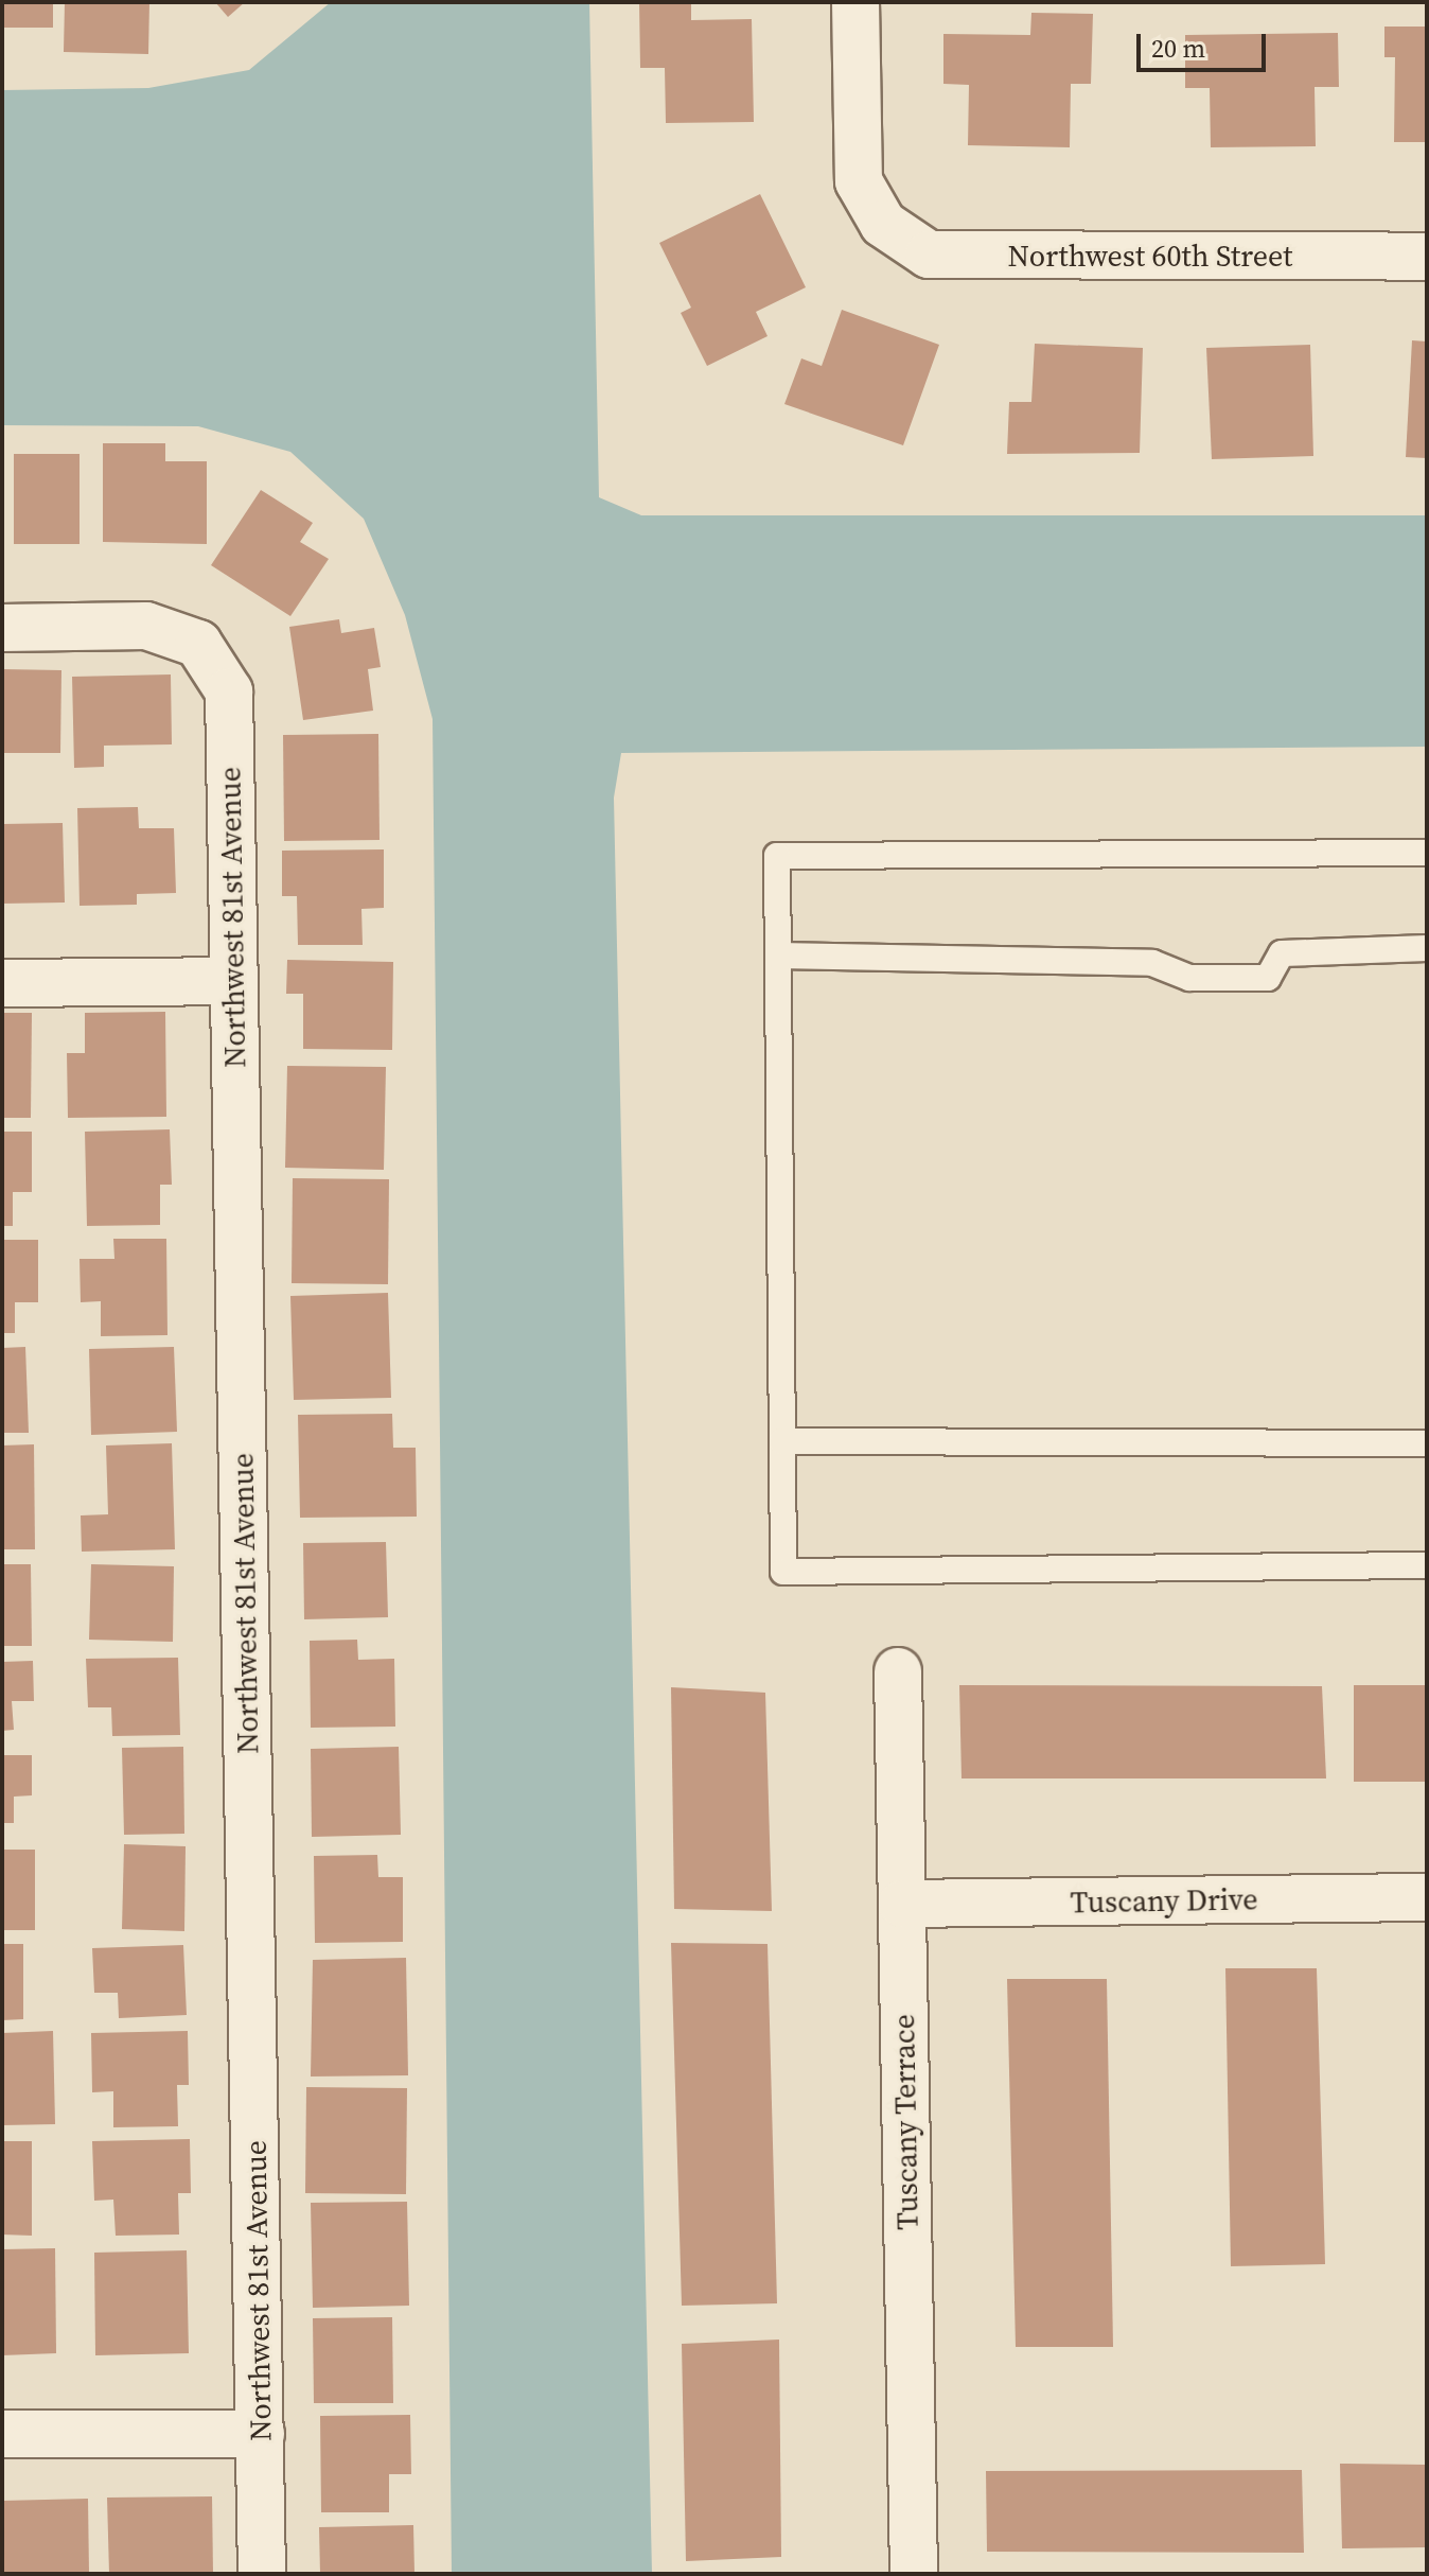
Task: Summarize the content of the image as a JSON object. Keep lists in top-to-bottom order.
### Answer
{
  "streets": {
    "street": [
      "Northwest 60th Street",
      "Northwest 81st Avenue",
      "Tuscany Drive",
      "Tuscany Terrace"
    ]
  },
  "crossings": [
    ["Tuscany Drive", "Tuscany Terrace"]
  ],
  "scale_bar": "20 m"
}
